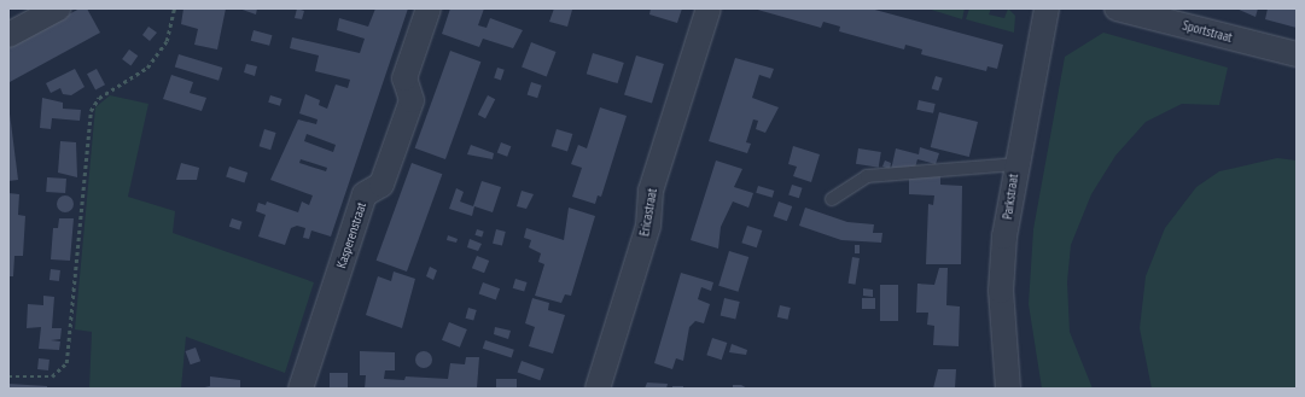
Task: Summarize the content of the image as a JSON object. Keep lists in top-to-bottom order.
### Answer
{
  "streets": {
    "street": [
      "Sportstraat",
      "Parkstraat",
      "Ericastraat",
      "Kasperenstraat"
    ]
  }
}
